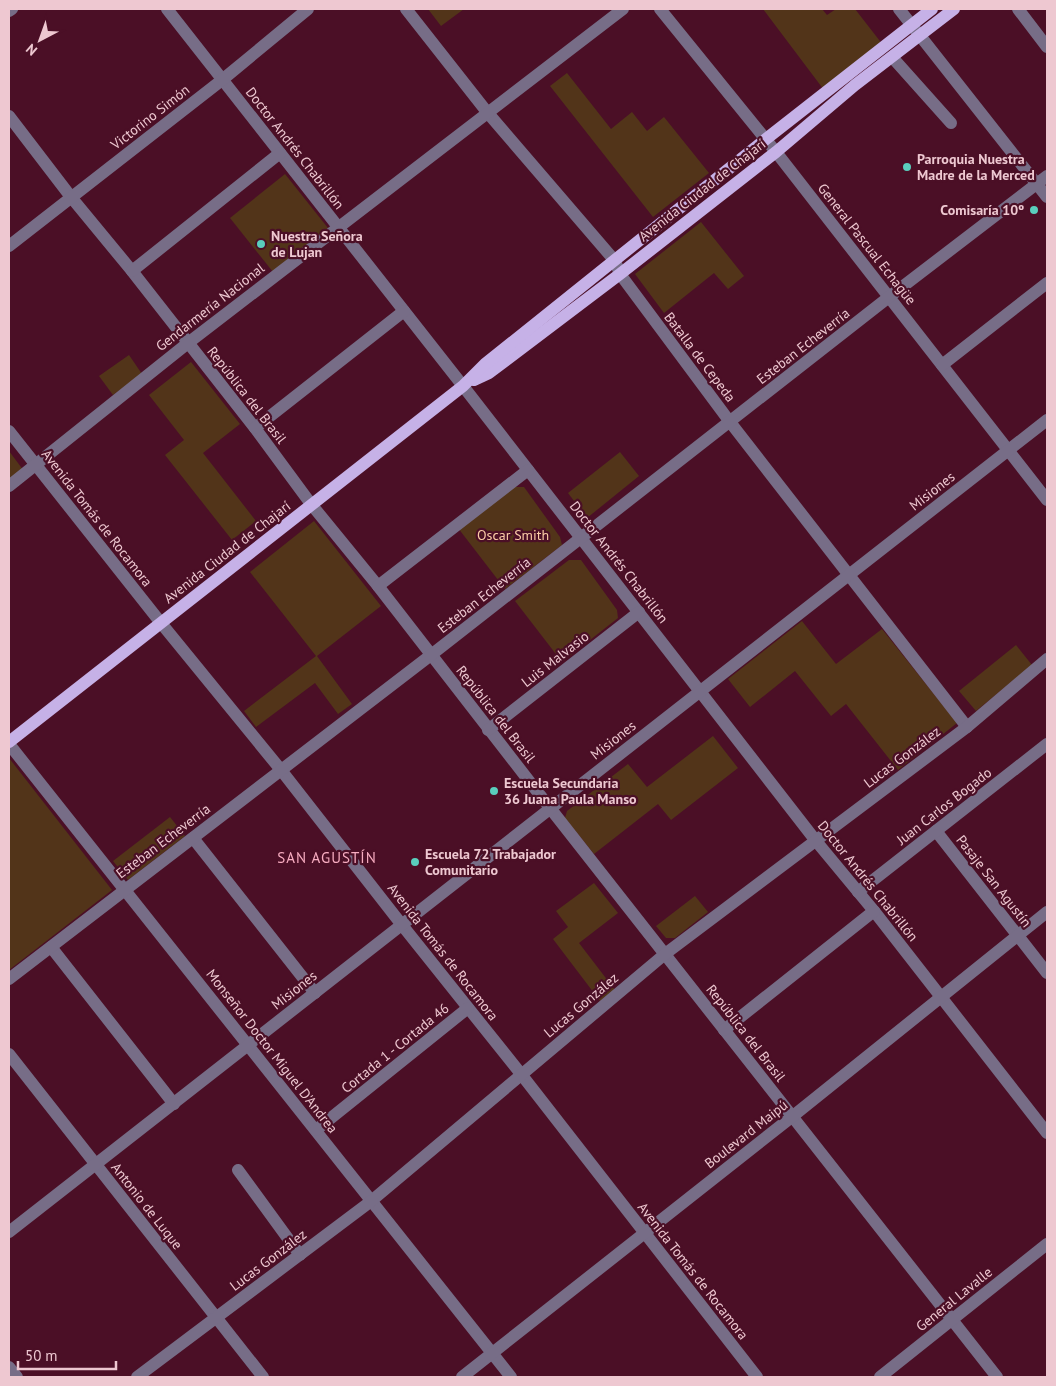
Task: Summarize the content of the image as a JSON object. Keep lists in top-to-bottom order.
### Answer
{
  "streets": {
    "main road": ["Avenida Ciudad de Chajarí"],
    "street": [
      "Victorino Simón",
      "Doctor Andrés Chabrillón",
      "General Pascual Echagüe",
      "Gendarmería Nacional",
      "Esteban Echeverría",
      "Batalla de Cepeda",
      "República del Brasil",
      "Misiones",
      "Avenida Tomás de Rocamora",
      "Luis Malvasio",
      "Lucas González",
      "Juan Carlos Bogado",
      "Pasaje San Agustín",
      "Cortada 1 - Cortada 46",
      "Monseñor Doctor Miguel D'Andrea",
      "Boulevard Maipú",
      "Antonio de Luque",
      "General Lavalle"
    ]
  },
  "crossings": [
    ["Victorino Simón", "Doctor Andrés Chabrillón"],
    ["Victorino Simón", "República del Brasil"],
    ["Doctor Andrés Chabrillón", "Avenida Ciudad de Chajarí"],
    ["Doctor Andrés Chabrillón", "Gendarmería Nacional"],
    ["Doctor Andrés Chabrillón", "Esteban Echeverría"],
    ["Doctor Andrés Chabrillón", "Misiones"],
    ["Doctor Andrés Chabrillón", "Luis Malvasio"],
    ["Doctor Andrés Chabrillón", "Lucas González"],
    ["Doctor Andrés Chabrillón", "Juan Carlos Bogado"],
    ["Doctor Andrés Chabrillón", "Boulevard Maipú"],
    ["Avenida Ciudad de Chajarí", "General Pascual Echagüe"],
    ["Avenida Ciudad de Chajarí", "Batalla de Cepeda"],
    ["Avenida Ciudad de Chajarí", "República del Brasil"],
    ["Avenida Ciudad de Chajarí", "Avenida Tomás de Rocamora"],
    ["Avenida Ciudad de Chajarí", "Monseñor Doctor Miguel D'Andrea"],
    ["General Pascual Echagüe", "Esteban Echeverría"],
    ["General Pascual Echagüe", "Misiones"],
    ["Gendarmería Nacional", "Batalla de Cepeda"],
    ["Gendarmería Nacional", "República del Brasil"],
    ["Gendarmería Nacional", "Avenida Tomás de Rocamora"],
    ["Esteban Echeverría", "Batalla de Cepeda"],
    ["Esteban Echeverría", "República del Brasil"],
    ["Esteban Echeverría", "Avenida Tomás de Rocamora"],
    ["Esteban Echeverría", "Monseñor Doctor Miguel D'Andrea"],
    ["Batalla de Cepeda", "Misiones"],
    ["Batalla de Cepeda", "Lucas González"],
    ["República del Brasil", "Misiones"],
    ["República del Brasil", "Luis Malvasio"],
    ["República del Brasil", "Lucas González"],
    ["República del Brasil", "Boulevard Maipú"],
    ["República del Brasil", "General Lavalle"],
    ["Misiones", "Avenida Tomás de Rocamora"],
    ["Misiones", "Monseñor Doctor Miguel D'Andrea"],
    ["Misiones", "Antonio de Luque"],
    ["Avenida Tomás de Rocamora", "Lucas González"],
    ["Avenida Tomás de Rocamora", "Cortada 1 - Cortada 46"],
    ["Avenida Tomás de Rocamora", "Boulevard Maipú"],
    ["Lucas González", "Monseñor Doctor Miguel D'Andrea"],
    ["Lucas González", "Antonio de Luque"],
    ["Juan Carlos Bogado", "Pasaje San Agustín"],
    ["Pasaje San Agustín", "Boulevard Maipú"],
    ["Cortada 1 - Cortada 46", "Monseñor Doctor Miguel D'Andrea"],
    ["Monseñor Doctor Miguel D'Andrea", "Boulevard Maipú"]
  ],
  "districts": ["SAN AGUSTÍN"],
  "parks": ["Oscar Smith"],
  "places": [
    "Parroquia Nuestra Madre de la Merced",
    "Comisaría 10º",
    "Nuestra Señora de Lujan",
    "Escuela Secundaria 36 Juana Paula Manso",
    "Escuela 72 Trabajador Comunitario"
  ],
  "scale_bar": "50 m",
  "north": "bottom left"
}
